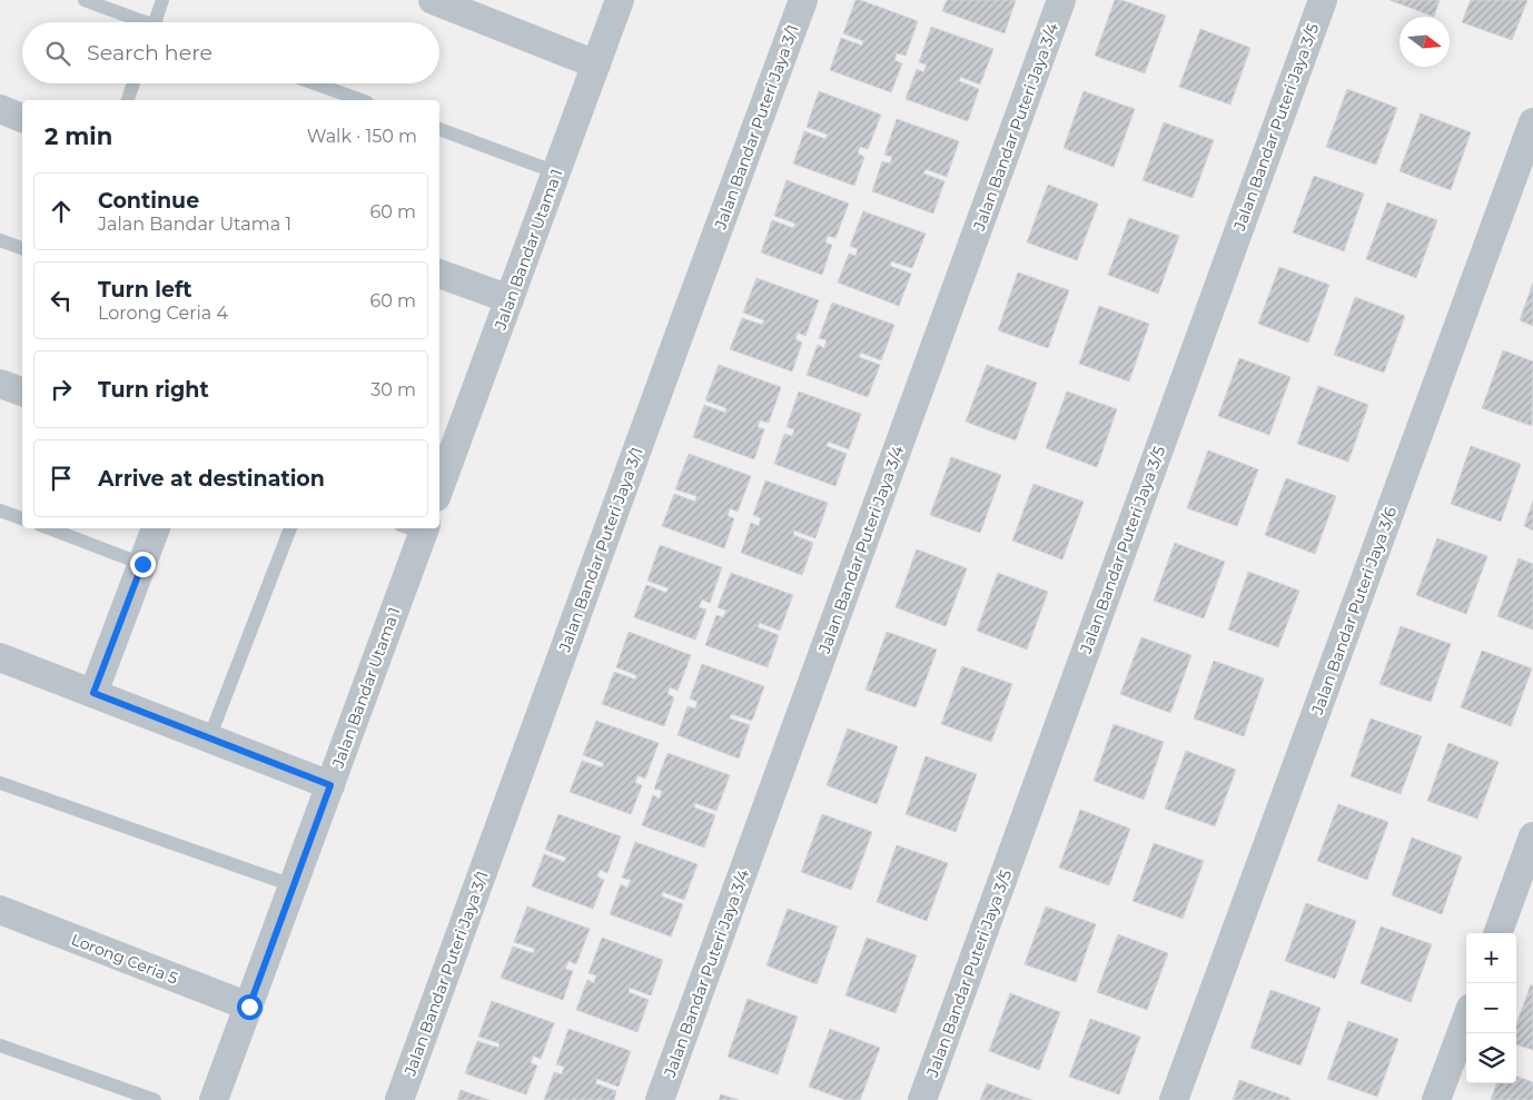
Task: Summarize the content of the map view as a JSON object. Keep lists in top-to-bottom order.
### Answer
{
  "streets": {
    "street": [
      "Jalan Bandar Puteri Jaya 3/1",
      "Jalan Bandar Puteri Jaya 3/4",
      "Jalan Bandar Puteri Jaya 3/5",
      "Jalan Bandar Utama 1",
      "Jalan Bandar Puteri Jaya 3/6",
      "Lorong Ceria 5"
    ]
  },
  "crossings": [
    ["Jalan Bandar Utama 1", "Lorong Ceria 5"]
  ],
  "north": "right",
  "page": {
    "search": "Search here",
    "heading": ["2 min", "Walk · 150 m"],
    "list": [
      ["Continue", "Jalan Bandar Utama 1", "60 m"],
      ["Turn left", "Lorong Ceria 4", "60 m"],
      ["Turn right", "30 m"],
      "Arrive at destination"
    ],
    "map_buttons": ["+", "−"]
  }
}
